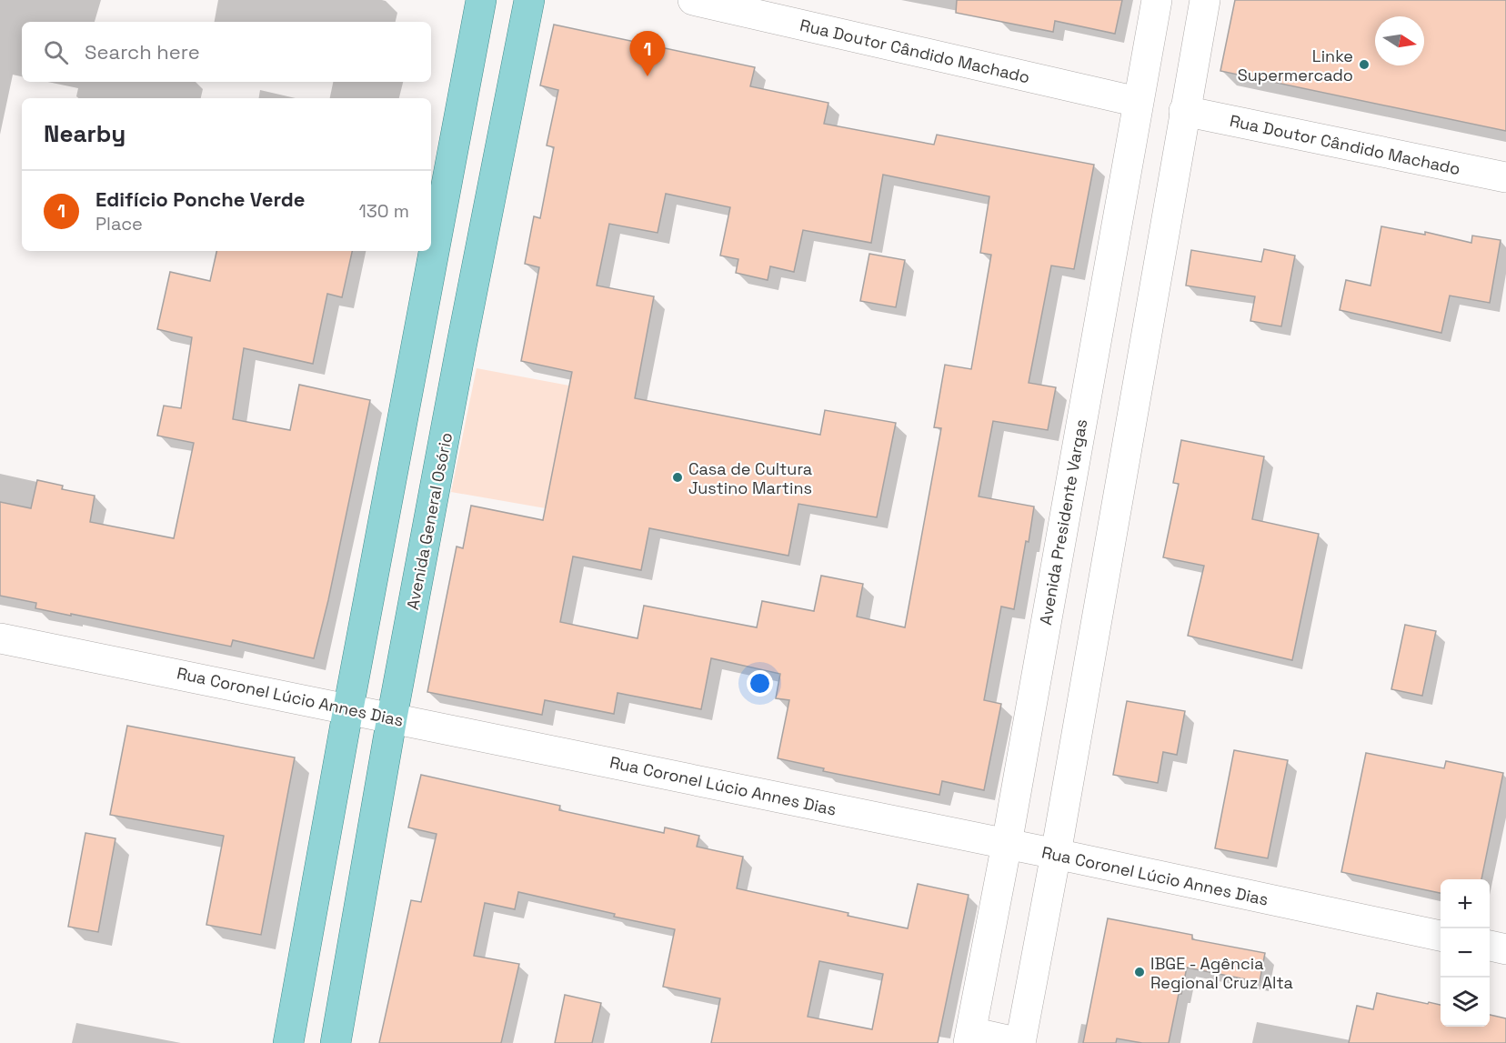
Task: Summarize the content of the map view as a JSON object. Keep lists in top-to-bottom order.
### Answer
{
  "streets": {
    "main road": ["Avenida General Osório"],
    "street": ["Rua Doutor Cândido Machado", "Avenida Presidente Vargas", "Rua Coronel Lúcio Annes Dias"]
  },
  "crossings": [
    ["Rua Doutor Cândido Machado", "Avenida Presidente Vargas"],
    ["Avenida General Osório", "Rua Coronel Lúcio Annes Dias"],
    ["Avenida Presidente Vargas", "Rua Coronel Lúcio Annes Dias"]
  ],
  "places": ["Linke Supermercado", "Casa de Cultura Justino Martins", "IBGE - Agência Regional Cruz Alta"],
  "north": "right",
  "page": {
    "search": "Search here",
    "pins": "1",
    "heading": "Nearby",
    "list": [
      {
        "mark": "1",
        "name": "Edifício Ponche Verde",
        "note": "Place",
        "value": "130 m"
      }
    ],
    "map_buttons": ["+", "−"]
  }
}
